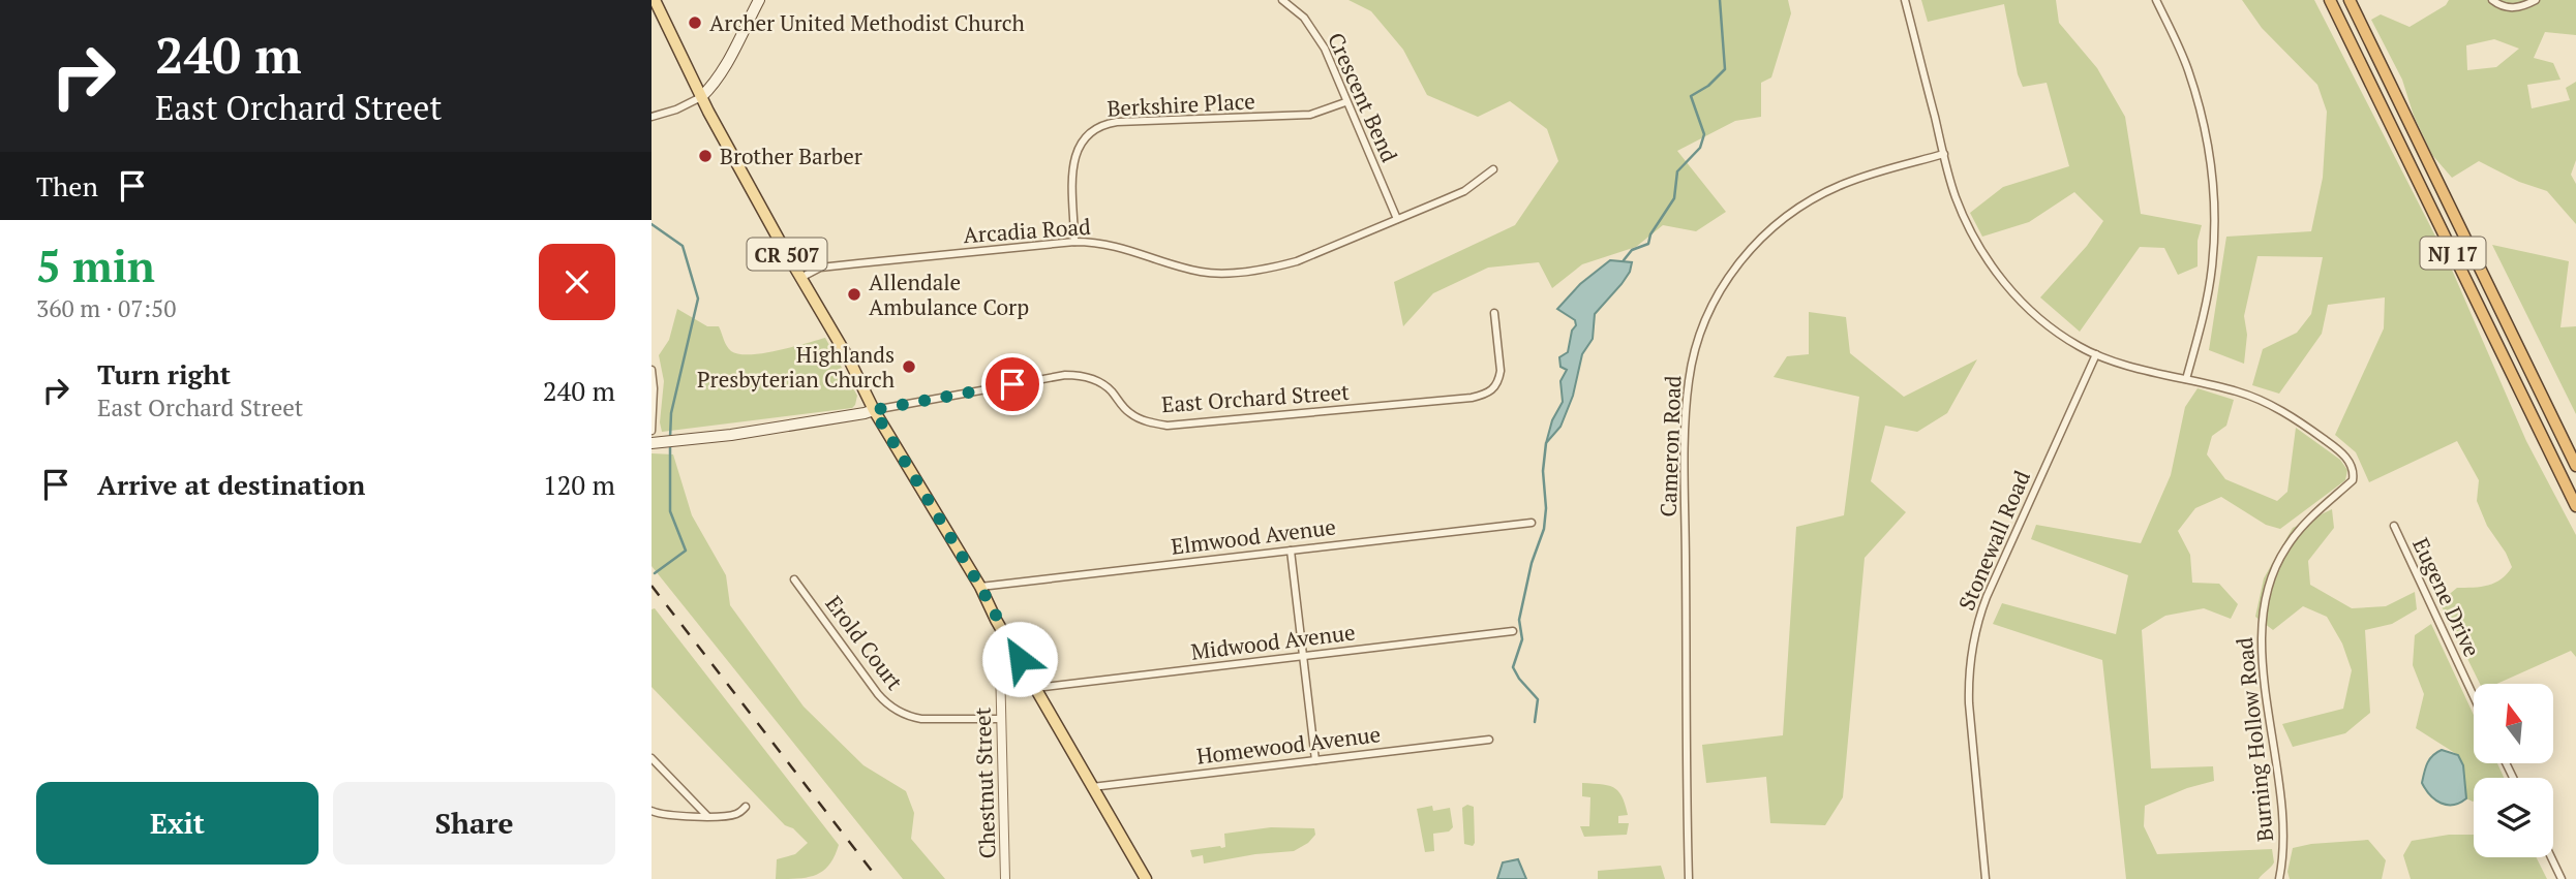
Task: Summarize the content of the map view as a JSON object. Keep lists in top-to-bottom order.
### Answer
{
  "streets": {
    "highway": ["NJ 17"],
    "main road": ["CR 507"],
    "street": [
      "Crescent Bend",
      "Berkshire Place",
      "Arcadia Road",
      "East Orchard Street",
      "Cameron Road",
      "Elmwood Avenue",
      "Stonewall Road",
      "Eugene Drive",
      "Midwood Avenue",
      "Erold Court",
      "Burning Hollow Road",
      "Homewood Avenue",
      "Chestnut Street"
    ]
  },
  "crossings": [
    ["Crescent Bend", "Berkshire Place"],
    ["Crescent Bend", "Arcadia Road"],
    ["Berkshire Place", "Arcadia Road"],
    ["Arcadia Road", "CR 507"],
    ["CR 507", "East Orchard Street"],
    ["CR 507", "Elmwood Avenue"],
    ["CR 507", "Midwood Avenue"],
    ["CR 507", "Homewood Avenue"],
    ["CR 507", "Chestnut Street"],
    ["Cameron Road", "Burning Hollow Road"],
    ["Stonewall Road", "Burning Hollow Road"],
    ["Erold Court", "Chestnut Street"]
  ],
  "places": [
    "Archer United Methodist Church",
    "Brother Barber",
    "Allendale Ambulance Corp",
    "Highlands Presbyterian Church"
  ],
  "north": "top",
  "page": {
    "turn": ["240 m", "East Orchard Street"],
    "then": "Then",
    "heading": ["5 min", "360 m · 07:50"],
    "list": [
      {
        "name": "Turn right",
        "note": "East Orchard Street",
        "value": "240 m"
      },
      {
        "name": "Arrive at destination",
        "value": "120 m"
      }
    ],
    "buttons": ["Exit", "Share"]
  }
}
